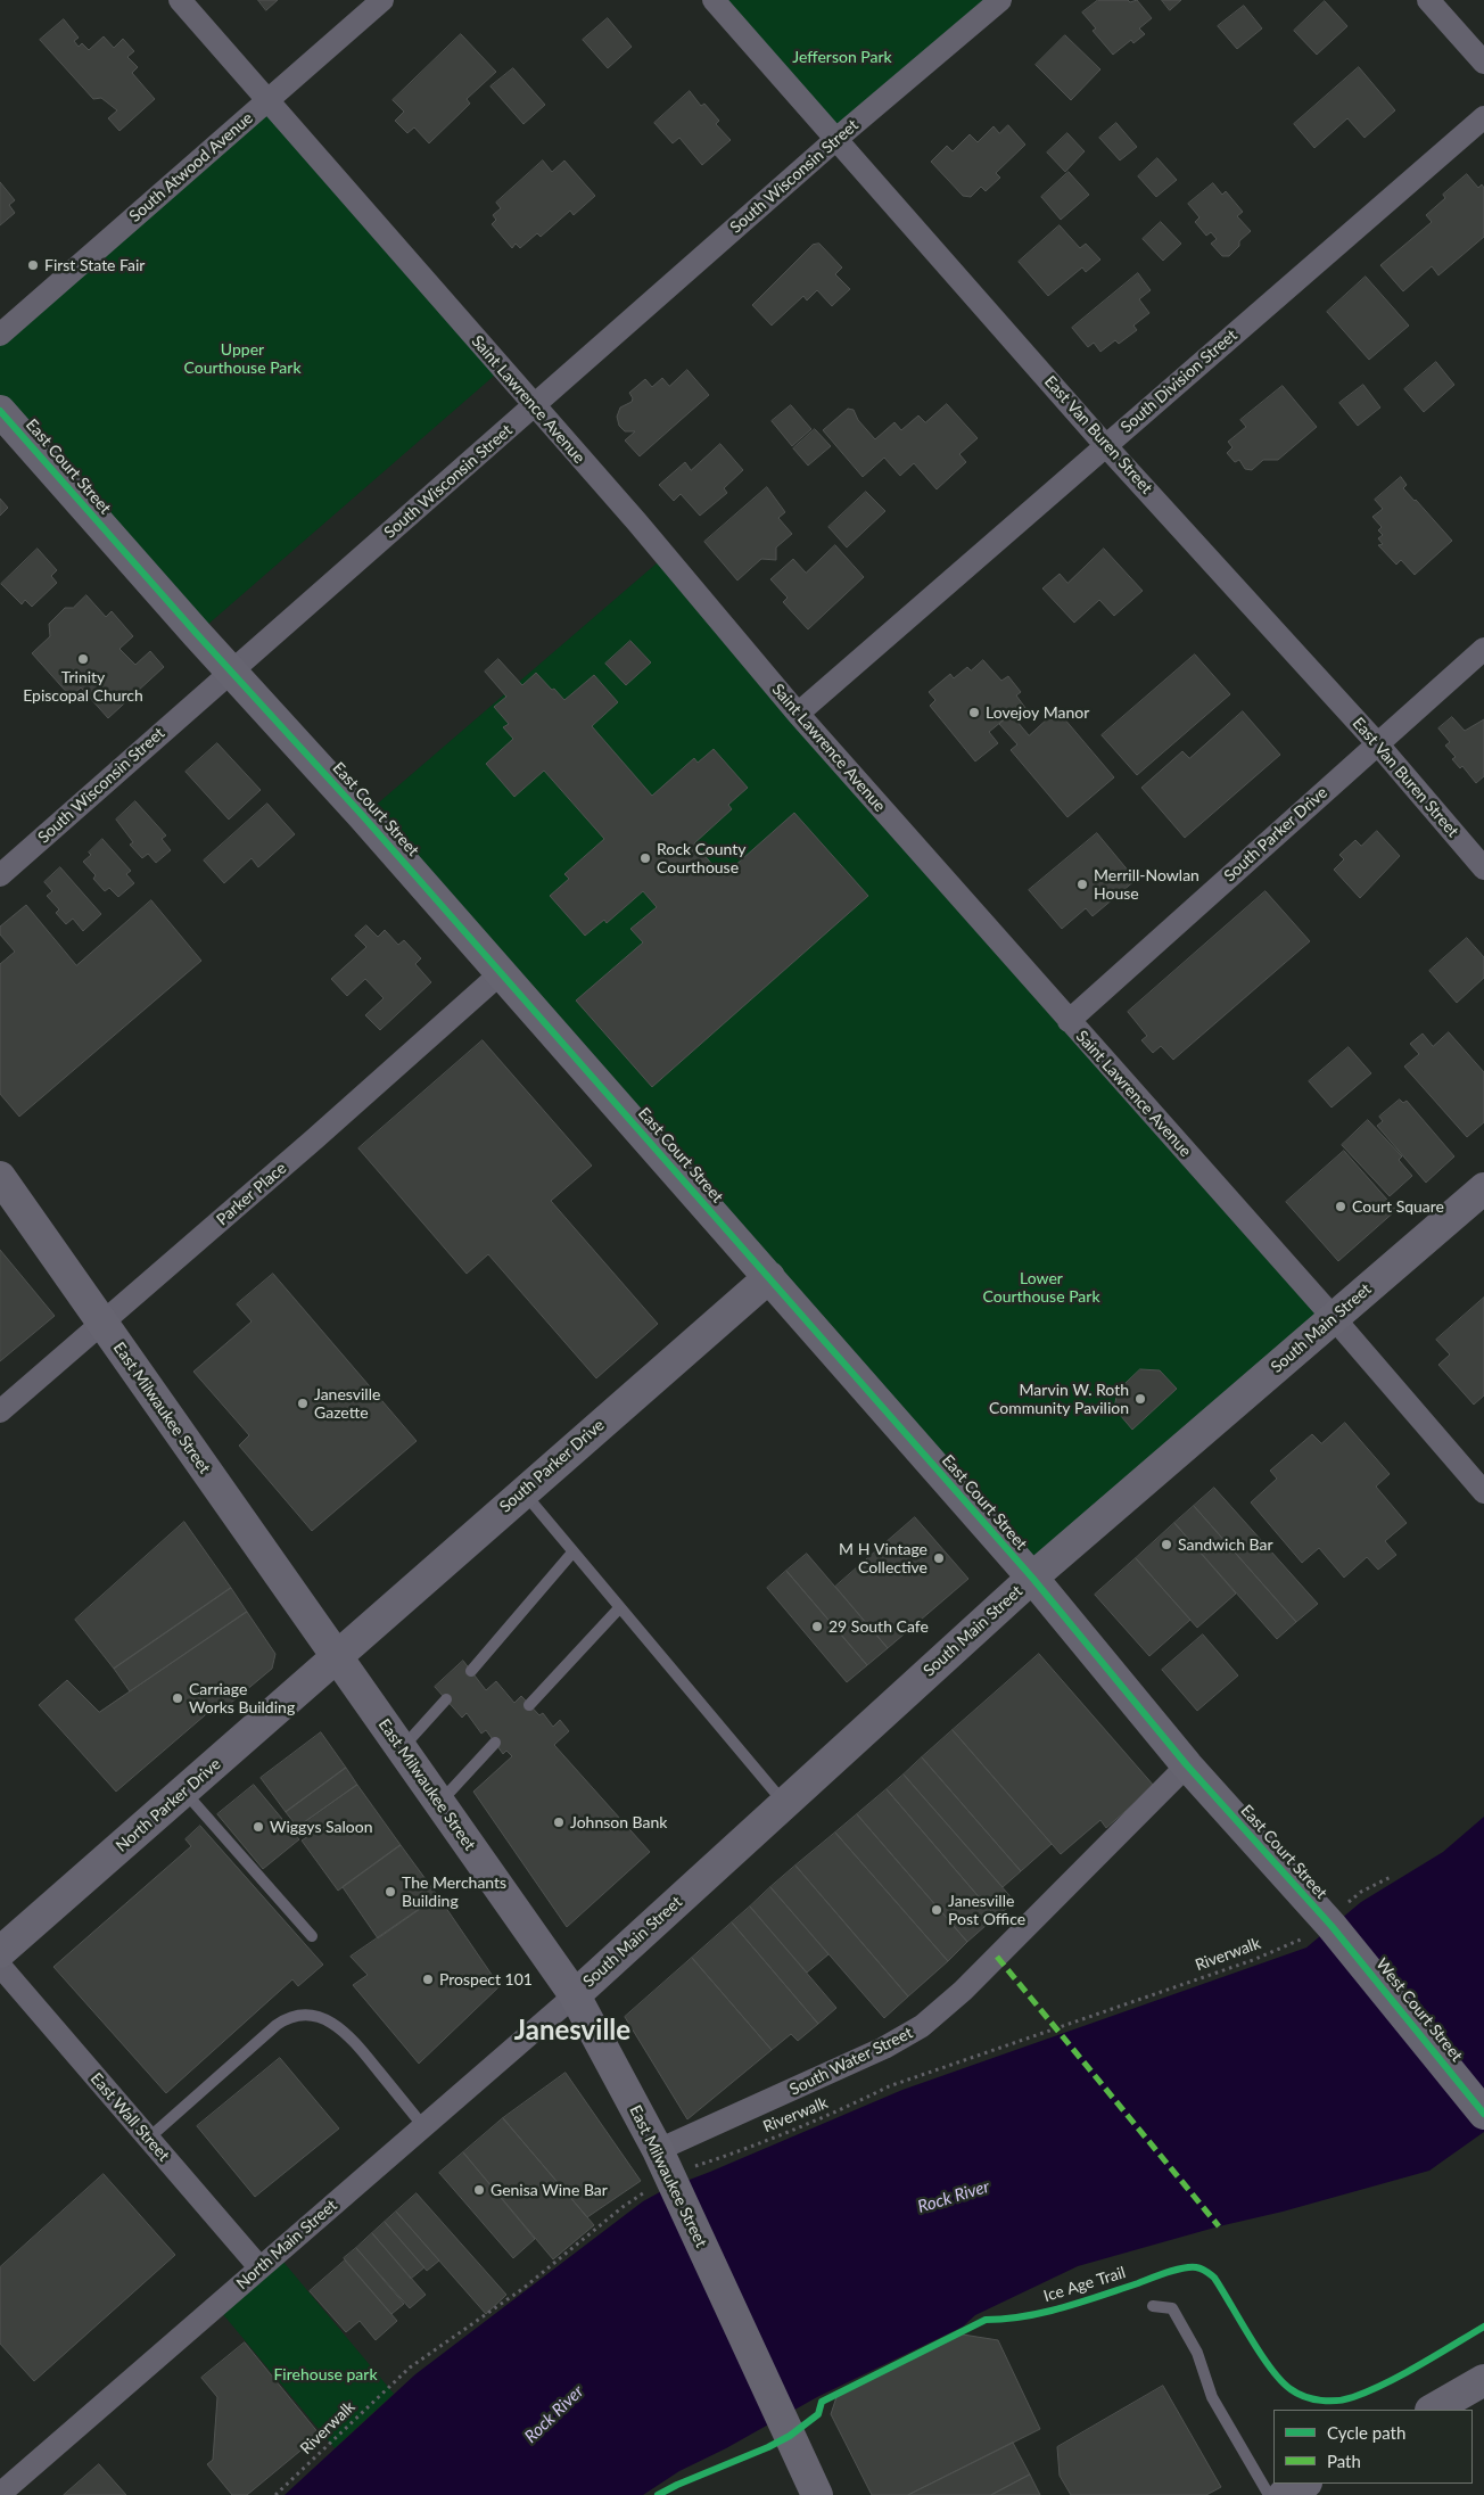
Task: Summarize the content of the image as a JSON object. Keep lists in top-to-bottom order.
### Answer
{
  "streets": {
    "main road": [
      "East Court Street",
      "South Parker Drive",
      "South Main Street",
      "East Milwaukee Street",
      "North Parker Drive",
      "West Court Street"
    ],
    "street": [
      "South Atwood Avenue",
      "South Wisconsin Street",
      "South Division Street",
      "Saint Lawrence Avenue",
      "East Van Buren Street",
      "Parker Place",
      "South Water Street",
      "East Wall Street",
      "North Main Street"
    ],
    "path": ["Riverwalk"],
    "cycle path": ["Ice Age Trail"]
  },
  "crossings": [
    ["South Atwood Avenue", "Saint Lawrence Avenue"],
    ["South Wisconsin Street", "Saint Lawrence Avenue"],
    ["South Wisconsin Street", "East Van Buren Street"],
    ["South Wisconsin Street", "East Court Street"],
    ["South Division Street", "Saint Lawrence Avenue"],
    ["South Division Street", "East Van Buren Street"],
    ["Saint Lawrence Avenue", "South Parker Drive"],
    ["Saint Lawrence Avenue", "South Main Street"],
    ["East Van Buren Street", "South Parker Drive"],
    ["East Court Street", "South Parker Drive"],
    ["East Court Street", "Parker Place"],
    ["East Court Street", "South Main Street"],
    ["East Court Street", "Riverwalk"],
    ["East Court Street", "West Court Street"],
    ["East Court Street", "South Water Street"],
    ["South Parker Drive", "East Milwaukee Street"],
    ["South Parker Drive", "North Parker Drive"],
    ["Parker Place", "East Milwaukee Street"],
    ["South Main Street", "East Milwaukee Street"],
    ["South Main Street", "North Main Street"],
    ["East Milwaukee Street", "North Parker Drive"],
    ["East Milwaukee Street", "Riverwalk"],
    ["East Milwaukee Street", "South Water Street"],
    ["East Milwaukee Street", "North Main Street"],
    ["Riverwalk", "West Court Street"],
    ["Riverwalk", "South Water Street"],
    ["East Wall Street", "North Main Street"]
  ],
  "districts": ["Janesville"],
  "water": ["Rock River"],
  "parks": [
    "Jefferson Park",
    "Upper Courthouse Park",
    "Lower Courthouse Park",
    "Firehouse park"
  ],
  "places": [
    "First State Fair",
    "Trinity Episcopal Church",
    "Lovejoy Manor",
    "Rock County Courthouse",
    "Merrill-Nowlan House",
    "Court Square",
    "Marvin W. Roth Community Pavilion",
    "Janesville Gazette",
    "Sandwich Bar",
    "M H Vintage Collective",
    "29 South Cafe",
    "Carriage Works Building",
    "Johnson Bank",
    "Wiggys Saloon",
    "The Merchants Building",
    "Janesville Post Office",
    "Prospect 101",
    "Genisa Wine Bar"
  ],
  "legend": ["Cycle path", "Path"]
}
